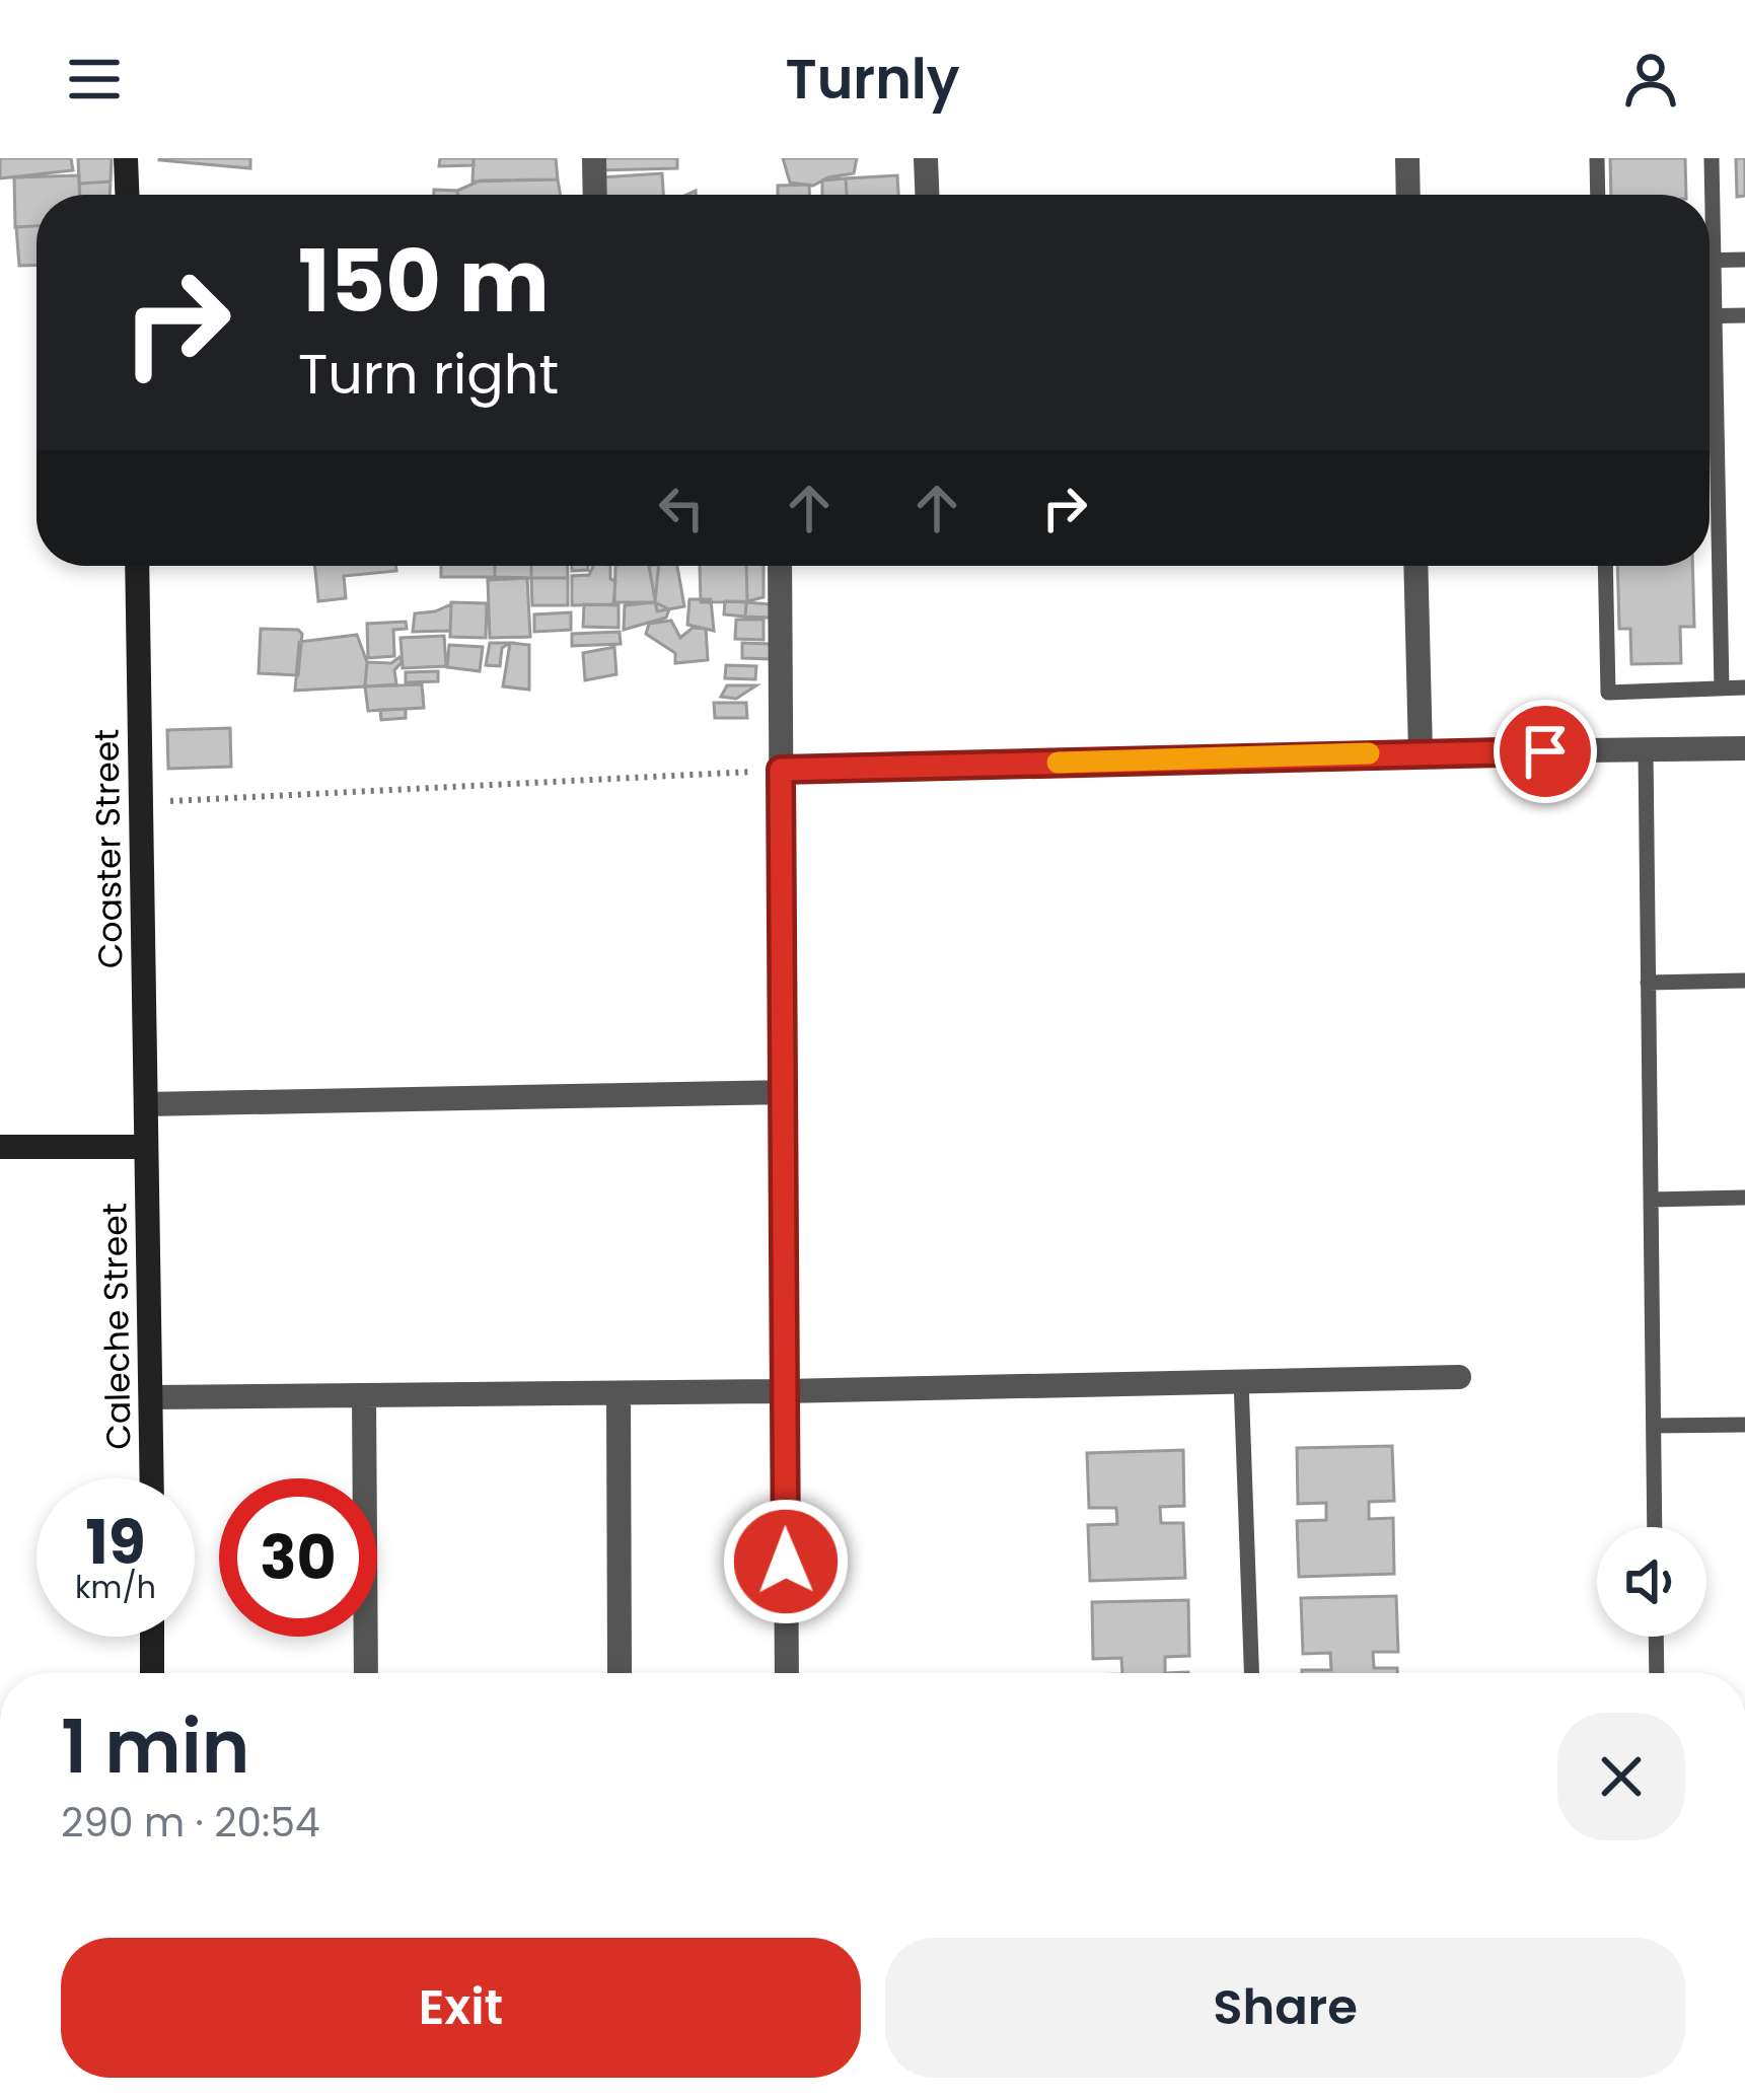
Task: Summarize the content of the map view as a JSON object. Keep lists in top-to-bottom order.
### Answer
{
  "streets": {
    "street": ["Coaster Street", "Caleche Street"]
  },
  "crossings": [
    ["Coaster Street", "Caleche Street"]
  ],
  "page": {
    "header": "Turnly",
    "turn": ["150 m", "Turn right"],
    "speed": "19 km/h",
    "limit": "30",
    "heading": ["1 min", "290 m · 20:54"],
    "buttons": ["Exit", "Share"]
  }
}
